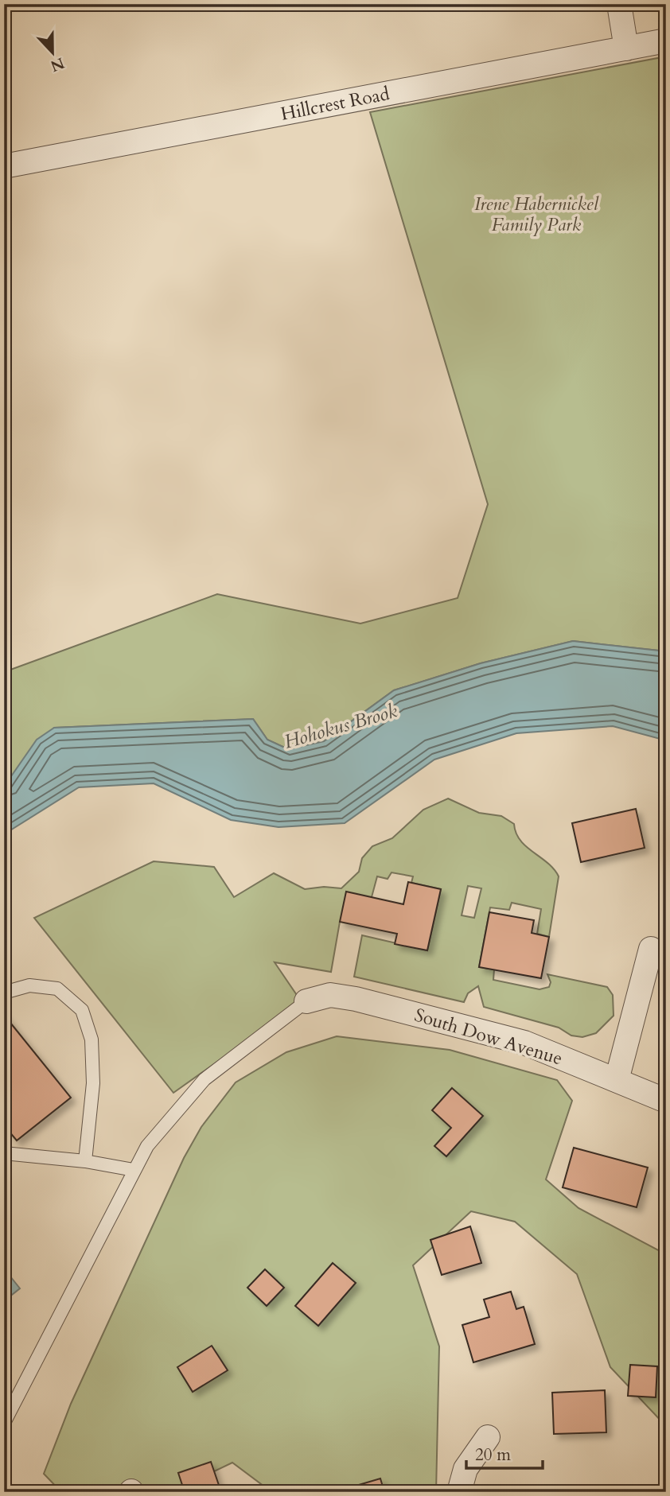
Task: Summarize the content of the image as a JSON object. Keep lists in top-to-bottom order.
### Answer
{
  "streets": {
    "street": ["Hillcrest Road", "South Dow Avenue"]
  },
  "water": ["Hohokus Brook"],
  "parks": ["Irene Habernickel Family Park"],
  "scale_bar": "20 m",
  "north": "bottom"
}
